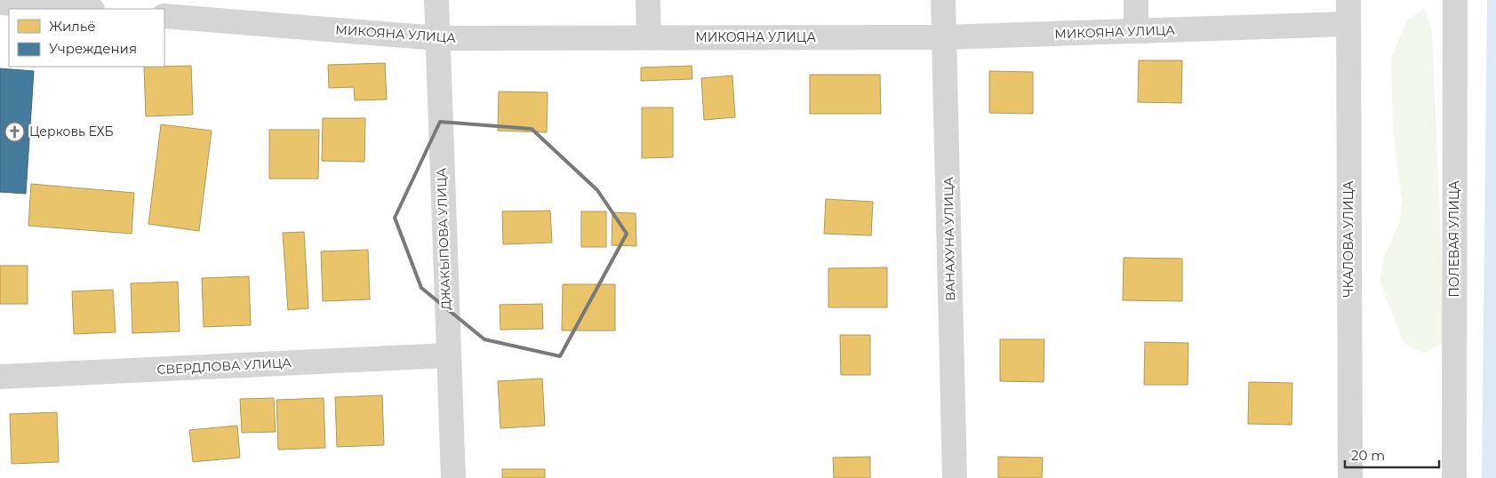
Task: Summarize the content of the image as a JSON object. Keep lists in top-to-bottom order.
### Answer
{
  "streets": {
    "street": [
      "МИКОЯНА УЛИЦА",
      "ДЖАКЫПОВА УЛИЦА",
      "ВАНАХУНА УЛИЦА",
      "ЧКАЛОВА УЛИЦА",
      "ПОЛЕВАЯ УЛИЦА",
      "СВЕРДЛОВА УЛИЦА"
    ]
  },
  "crossings": [
    ["МИКОЯНА УЛИЦА", "ДЖАКЫПОВА УЛИЦА"],
    ["МИКОЯНА УЛИЦА", "ВАНАХУНА УЛИЦА"],
    ["МИКОЯНА УЛИЦА", "ЧКАЛОВА УЛИЦА"],
    ["ДЖАКЫПОВА УЛИЦА", "СВЕРДЛОВА УЛИЦА"]
  ],
  "places": {
    "church": ["Церковь ЕХБ"]
  },
  "legend": ["Жильё", "Учреждения"],
  "scale_bar": "20 m"
}
